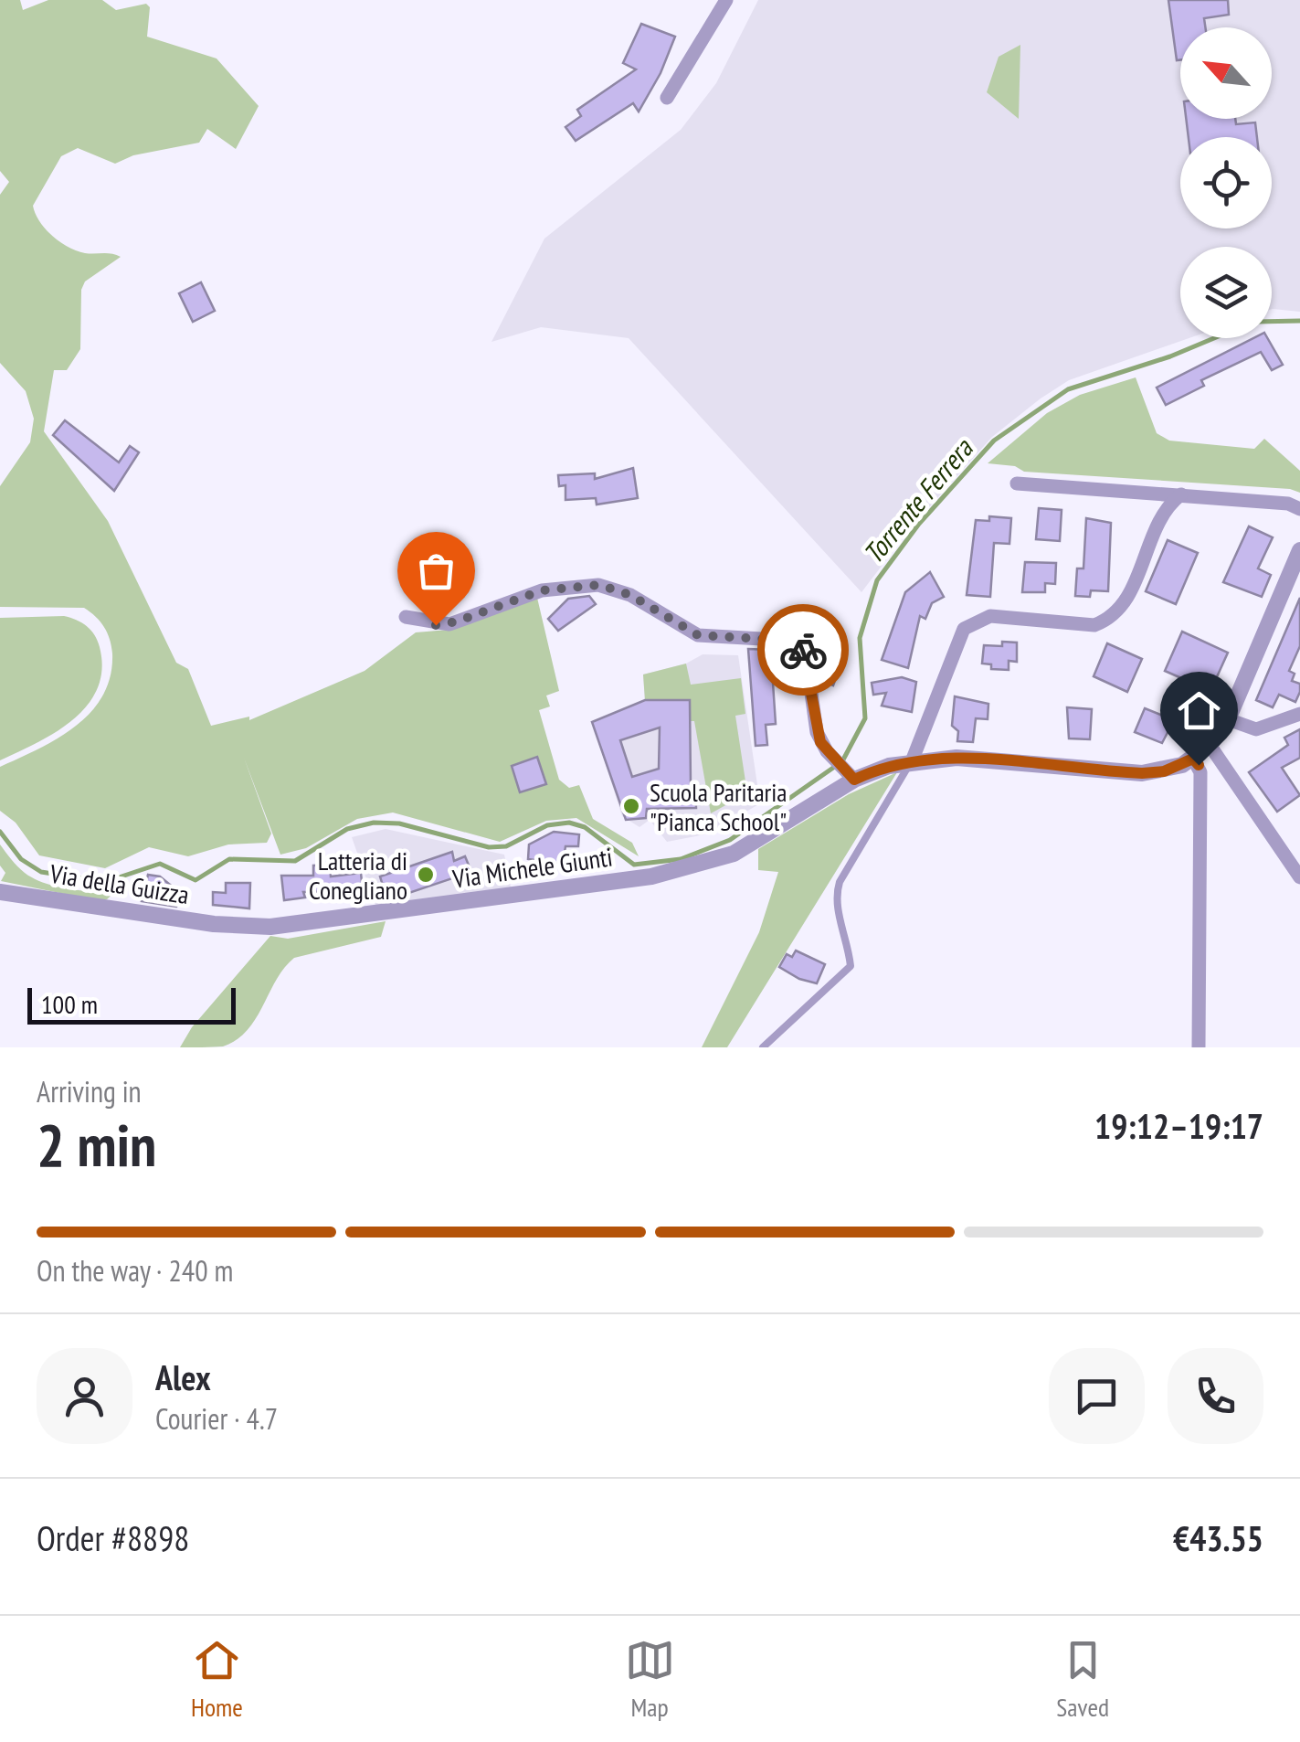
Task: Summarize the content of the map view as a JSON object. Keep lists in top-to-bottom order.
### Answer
{
  "streets": {
    "street": ["Via Michele Giunti", "Via della Guizza"]
  },
  "crossings": [
    ["Via Michele Giunti", "Via della Guizza"]
  ],
  "water": ["Torrente Ferrera"],
  "places": ["Scuola Paritaria \"Pianca School\"", "Latteria di Conegliano"],
  "scale_bar": "100 m",
  "north": "top left",
  "page": {
    "scale": "100 m",
    "heading": ["2 min", "Arriving in", "19:12–19:17"],
    "panel": [
      "Alex",
      "Courier · 4.7",
      "Order #8898",
      "€43.55"
    ],
    "bar": "On the way · 240 m",
    "tabs": ["Home", "Map", "Saved"]
  }
}
